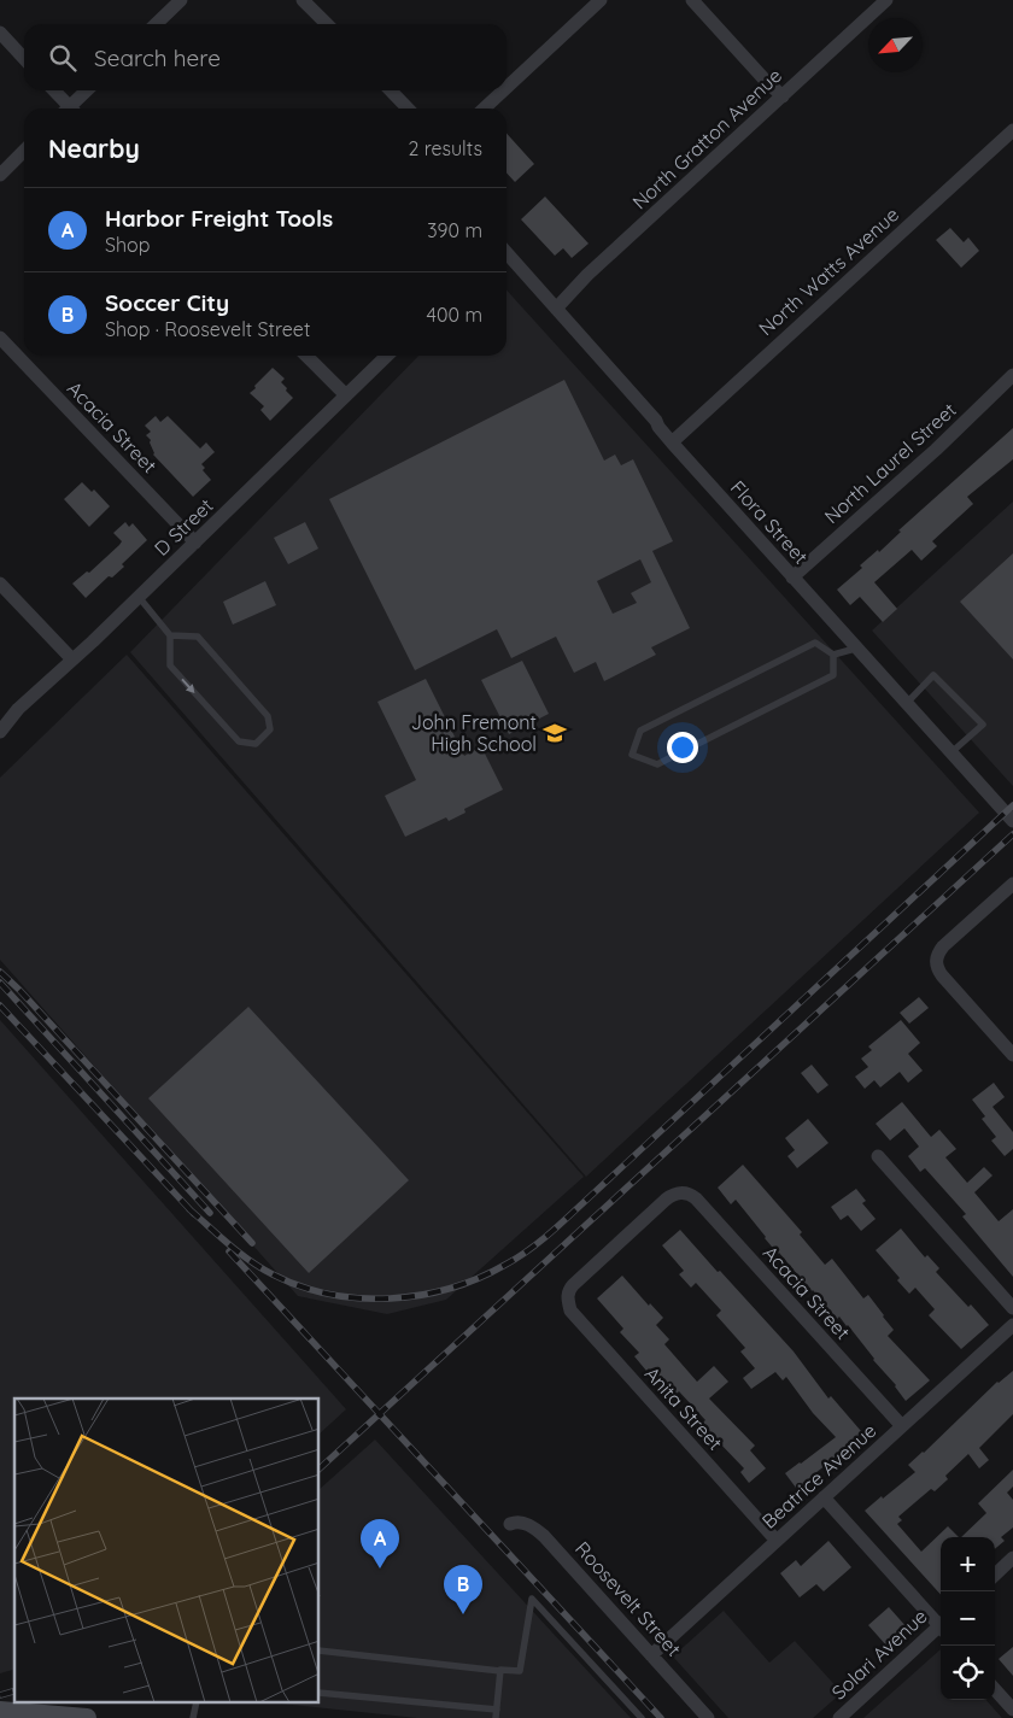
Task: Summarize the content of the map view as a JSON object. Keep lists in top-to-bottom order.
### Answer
{
  "streets": {
    "street": [
      "North Gratton Avenue",
      "North Watts Avenue",
      "Acacia Street",
      "North Laurel Street",
      "Flora Street",
      "D Street",
      "Anita Street",
      "Beatrice Avenue",
      "Roosevelt Street",
      "Solari Avenue"
    ]
  },
  "crossings": [
    ["North Gratton Avenue", "Flora Street"],
    ["North Watts Avenue", "Flora Street"],
    ["Acacia Street", "D Street"],
    ["Acacia Street", "Anita Street"],
    ["Acacia Street", "Beatrice Avenue"],
    ["North Laurel Street", "Flora Street"],
    ["Anita Street", "Beatrice Avenue"],
    ["Beatrice Avenue", "Roosevelt Street"]
  ],
  "places": {
    "school or university": ["John Fremont High School"]
  },
  "north": "bottom left",
  "page": {
    "search": "Search here",
    "heading": ["Nearby", "2 results"],
    "list": [
      {
        "mark": "A",
        "name": "Harbor Freight Tools",
        "note": "Shop",
        "value": "390 m"
      },
      {
        "mark": "B",
        "name": "Soccer City",
        "note": "Shop · Roosevelt Street",
        "value": "400 m"
      }
    ],
    "pins": ["A", "B"],
    "map_buttons": ["+", "−"]
  }
}
